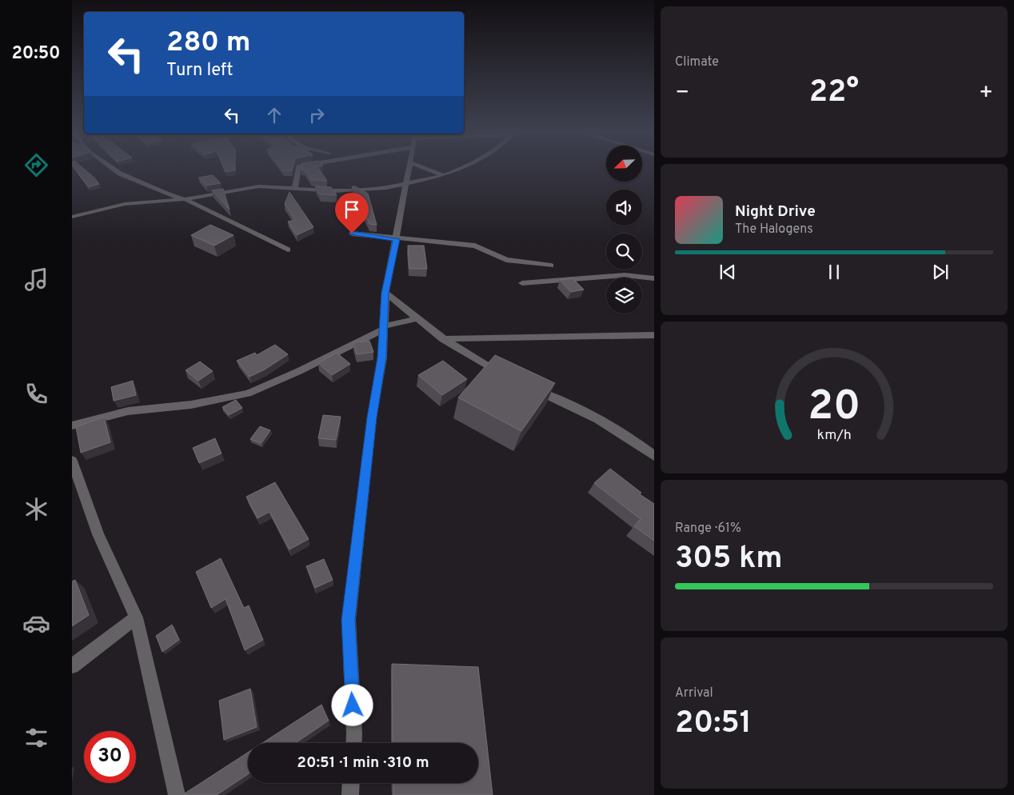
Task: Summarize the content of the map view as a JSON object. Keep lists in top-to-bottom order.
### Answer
{
  "north": "bottom left",
  "page": {
    "tabs": "20:50",
    "tile": [
      "Climate",
      ["Range · 61%", "305 km"],
      ["Arrival", "20:51"]
    ],
    "turn": ["280 m", "Turn left"],
    "heat": ["−", "22°", "+"],
    "song": ["Night Drive", "The Halogens"],
    "limit": "30",
    "trip": "20:51 · 1 min · 310 m",
    "gauge": ["20", "km/h"]
  }
}
